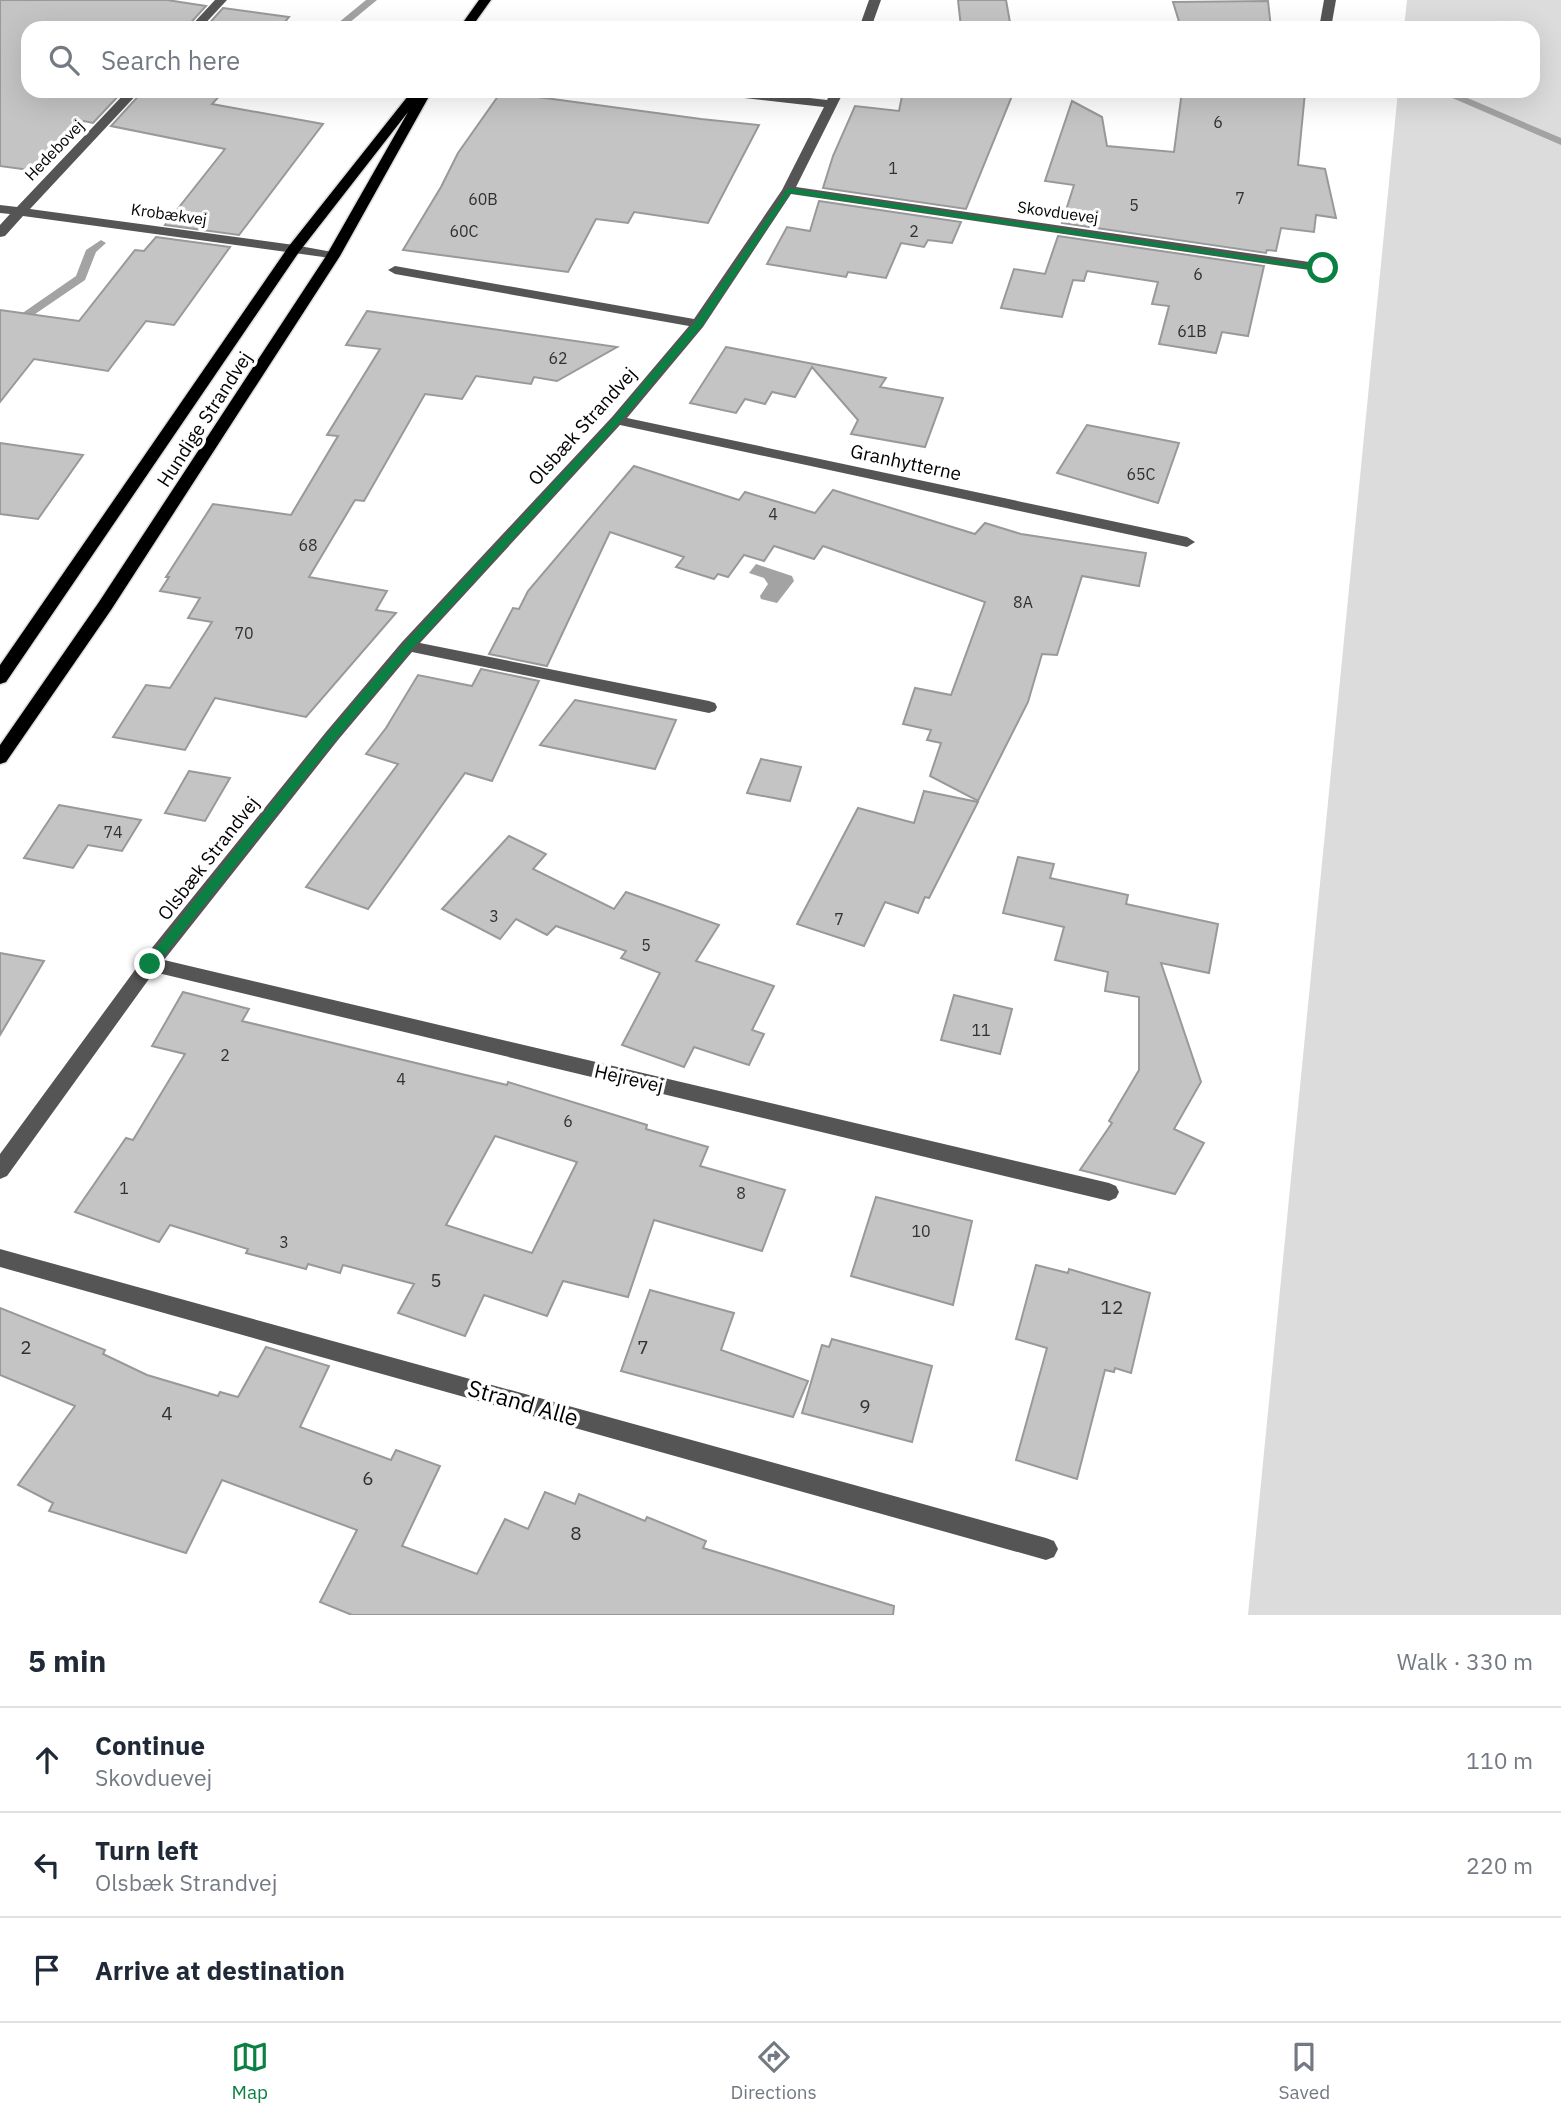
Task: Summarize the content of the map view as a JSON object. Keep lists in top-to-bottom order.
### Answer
{
  "streets": {
    "main road": ["Hundige Strandvej"],
    "street": [
      "Hedebovej",
      "Skovduevej",
      "Krobækvej",
      "Olsbæk Strandvej",
      "Granhytterne",
      "Hejrevej",
      "Strand Alle"
    ]
  },
  "crossings": [
    ["Hedebovej", "Krobækvej"],
    ["Skovduevej", "Olsbæk Strandvej"],
    ["Krobækvej", "Hundige Strandvej"],
    ["Olsbæk Strandvej", "Granhytterne"],
    ["Olsbæk Strandvej", "Hejrevej"]
  ],
  "house_numbers": [
    "6",
    "1",
    "7",
    "60B",
    "5",
    "60C",
    "2",
    "6",
    "61B",
    "62",
    "65C",
    "4",
    "68",
    "8A",
    "70",
    "74",
    "3",
    "7",
    "5",
    "11",
    "2",
    "4",
    "6",
    "1",
    "8",
    "10",
    "3",
    "5",
    "12",
    "2",
    "7",
    "9",
    "4",
    "6",
    "8"
  ],
  "page": {
    "search": "Search here",
    "heading": ["5 min", "Walk · 330 m"],
    "list": [
      ["Continue", "Skovduevej", "110 m"],
      ["Turn left", "Olsbæk Strandvej", "220 m"],
      "Arrive at destination"
    ],
    "nav": ["Map", "Directions", "Saved"]
  }
}
